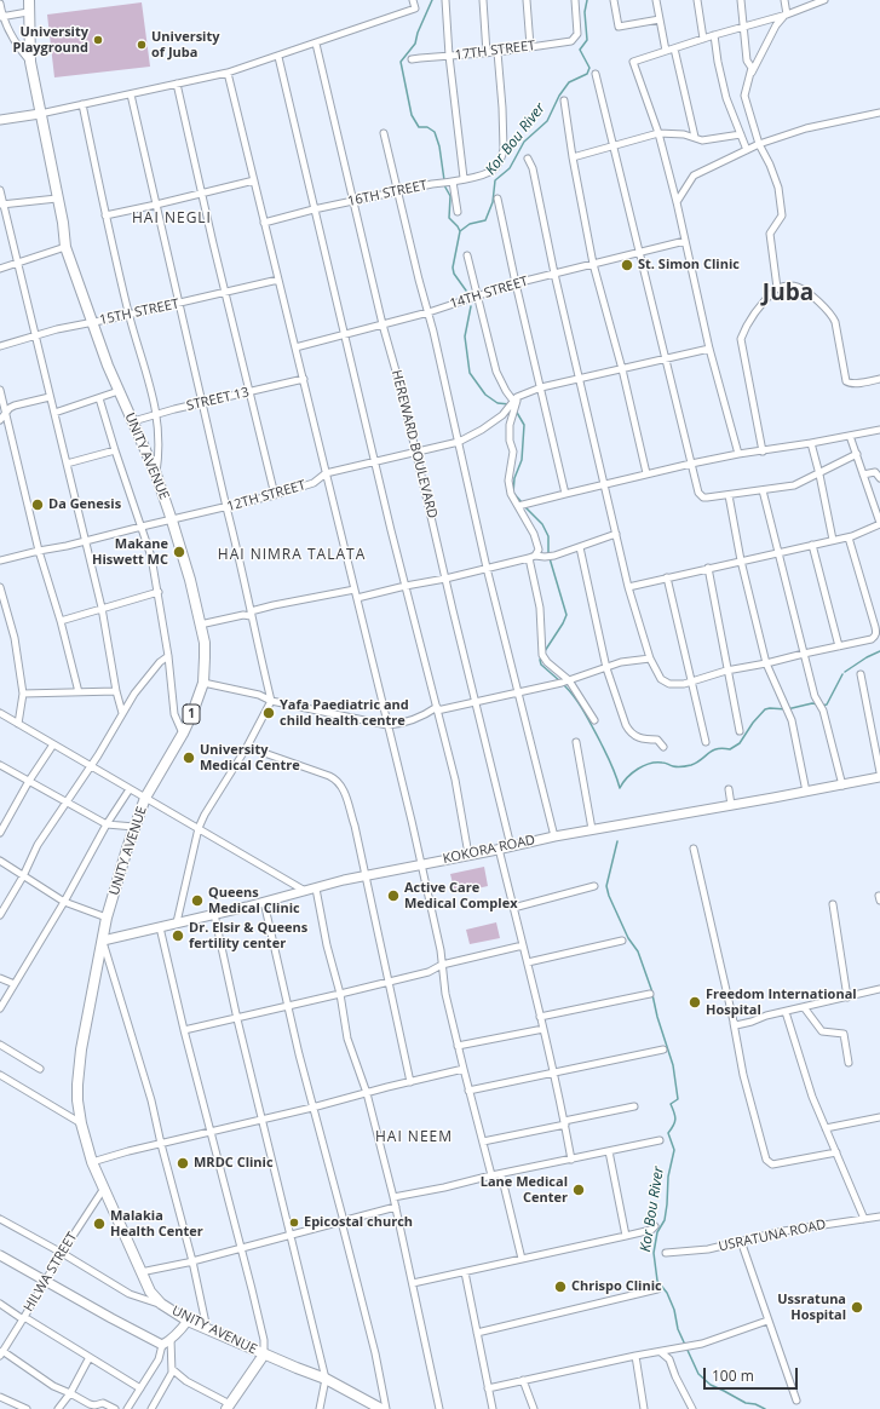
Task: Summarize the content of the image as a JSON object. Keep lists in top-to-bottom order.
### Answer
{
  "streets": {
    "main road": ["UNITY AVENUE", "1"],
    "street": [
      "17TH STREET",
      "16TH STREET",
      "14TH STREET",
      "15TH STREET",
      "STREET 13",
      "HEREWARD BOULEVARD",
      "12TH STREET",
      "KOKORA ROAD",
      "USRATUNA ROAD",
      "HILWA STREET"
    ]
  },
  "crossings": [
    ["17TH STREET", "16TH STREET"],
    ["16TH STREET", "HEREWARD BOULEVARD"],
    ["14TH STREET", "HEREWARD BOULEVARD"],
    ["15TH STREET", "UNITY AVENUE"],
    ["STREET 13", "UNITY AVENUE"],
    ["HEREWARD BOULEVARD", "12TH STREET"],
    ["HEREWARD BOULEVARD", "KOKORA ROAD"],
    ["UNITY AVENUE", "12TH STREET"],
    ["UNITY AVENUE", "KOKORA ROAD"],
    ["UNITY AVENUE", "HILWA STREET"]
  ],
  "districts": [
    "HAI NEGLI",
    "Juba",
    "HAI NIMRA TALATA",
    "HAI NEEM"
  ],
  "water": ["Kor Bou River"],
  "places": [
    "University Playground",
    "University of Juba",
    "St. Simon Clinic",
    "Da Genesis",
    "Makane Hiswett MC",
    "Yafa Paediatric and child health centre",
    "University Medical Centre",
    "Active Care Medical Complex",
    "Queens Medical Clinic",
    "Dr. Elsir & Queens fertility center",
    "Freedom International Hospital",
    "MRDC Clinic",
    "Lane Medical Center",
    "Epicostal church",
    "Malakia Health Center",
    "Chrispo Clinic",
    "Ussratuna Hospital"
  ],
  "scale_bar": "100 m"
}
